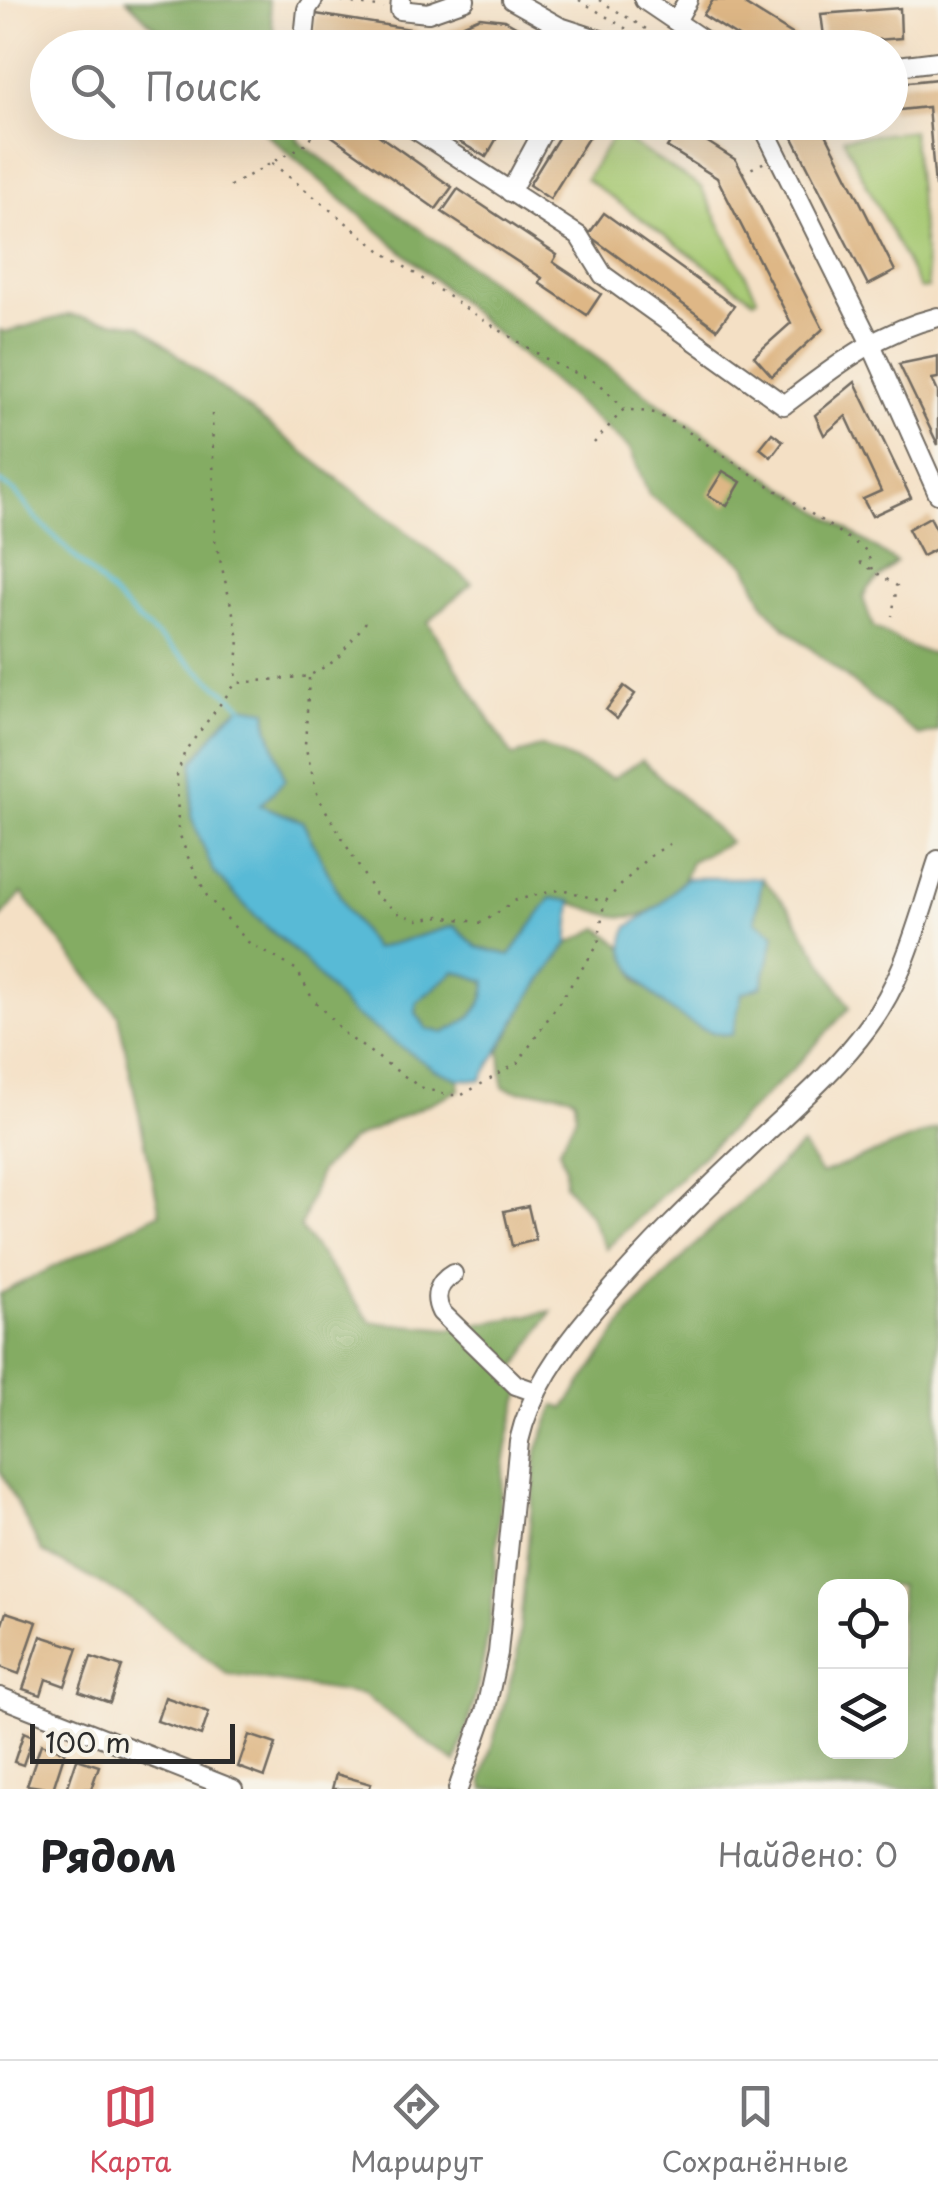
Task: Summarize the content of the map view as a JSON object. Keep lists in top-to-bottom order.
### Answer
{
  "scale_bar": "100 m",
  "page": {
    "search": "Поиск",
    "scale": "100 m",
    "heading": ["Рядом", "Найдено: 0"],
    "nav": ["Карта", "Маршрут", "Сохранённые"]
  }
}
